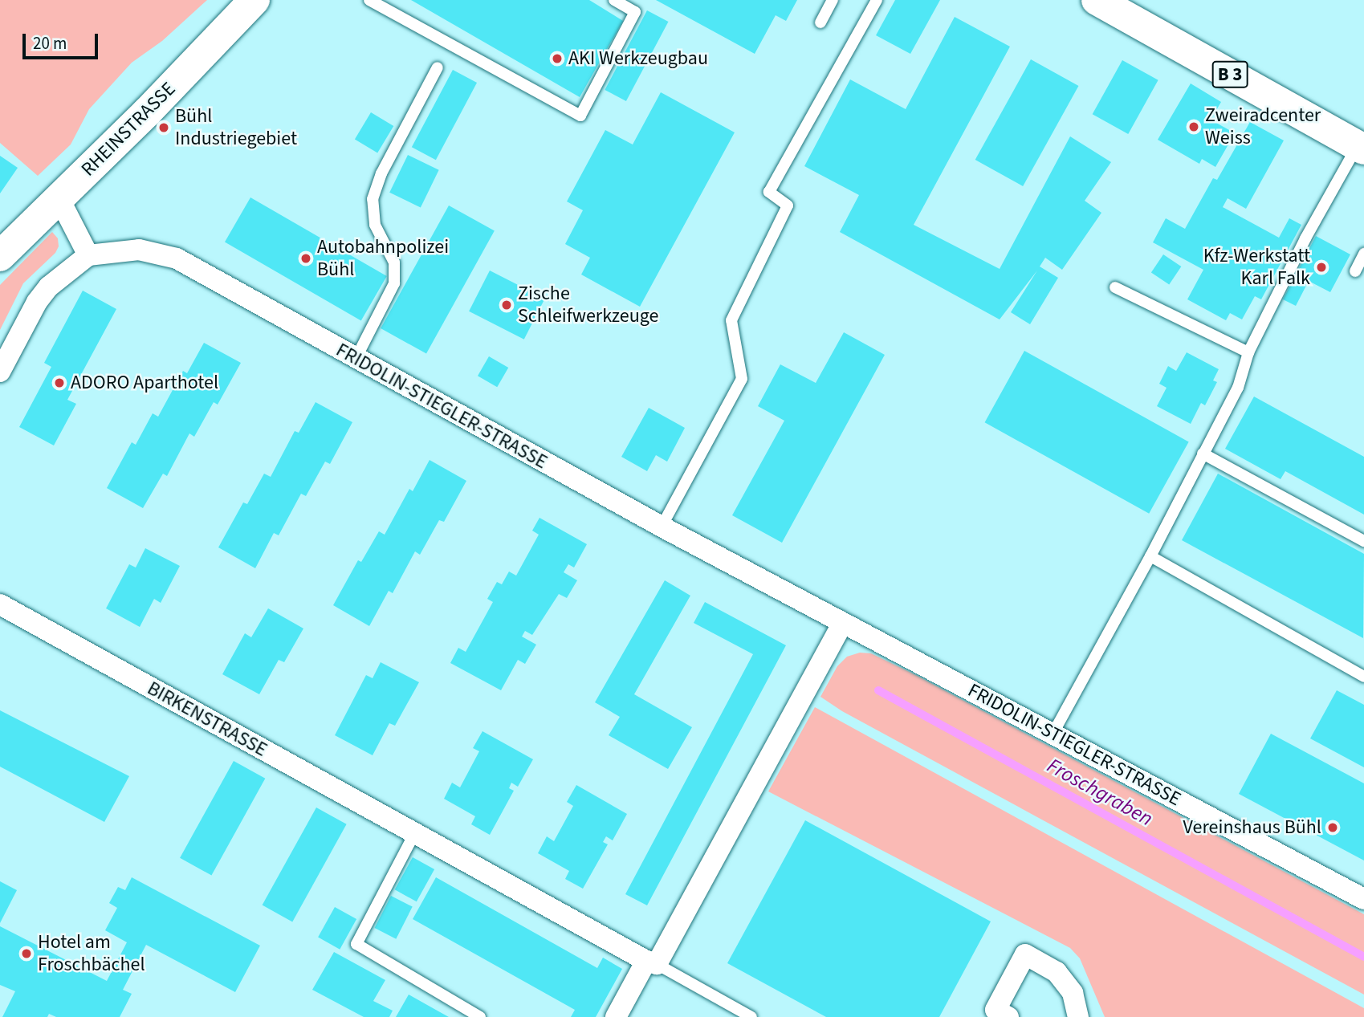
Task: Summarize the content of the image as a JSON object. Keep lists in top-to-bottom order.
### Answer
{
  "streets": {
    "street": [
      "B 3",
      "RHEINSTRASSE",
      "FRIDOLIN-STIEGLER-STRASSE",
      "BIRKENSTRASSE"
    ]
  },
  "water": ["Froschgraben"],
  "places": [
    "AKI Werkzeugbau",
    "Zweiradcenter Weiss",
    "Bühl Industriegebiet",
    "Autobahnpolizei Bühl",
    "Kfz-Werkstatt Karl Falk",
    "Zische Schleifwerkzeuge",
    "ADORO Aparthotel",
    "Vereinshaus Bühl",
    "Hotel am Froschbächel"
  ],
  "scale_bar": "20 m"
}
